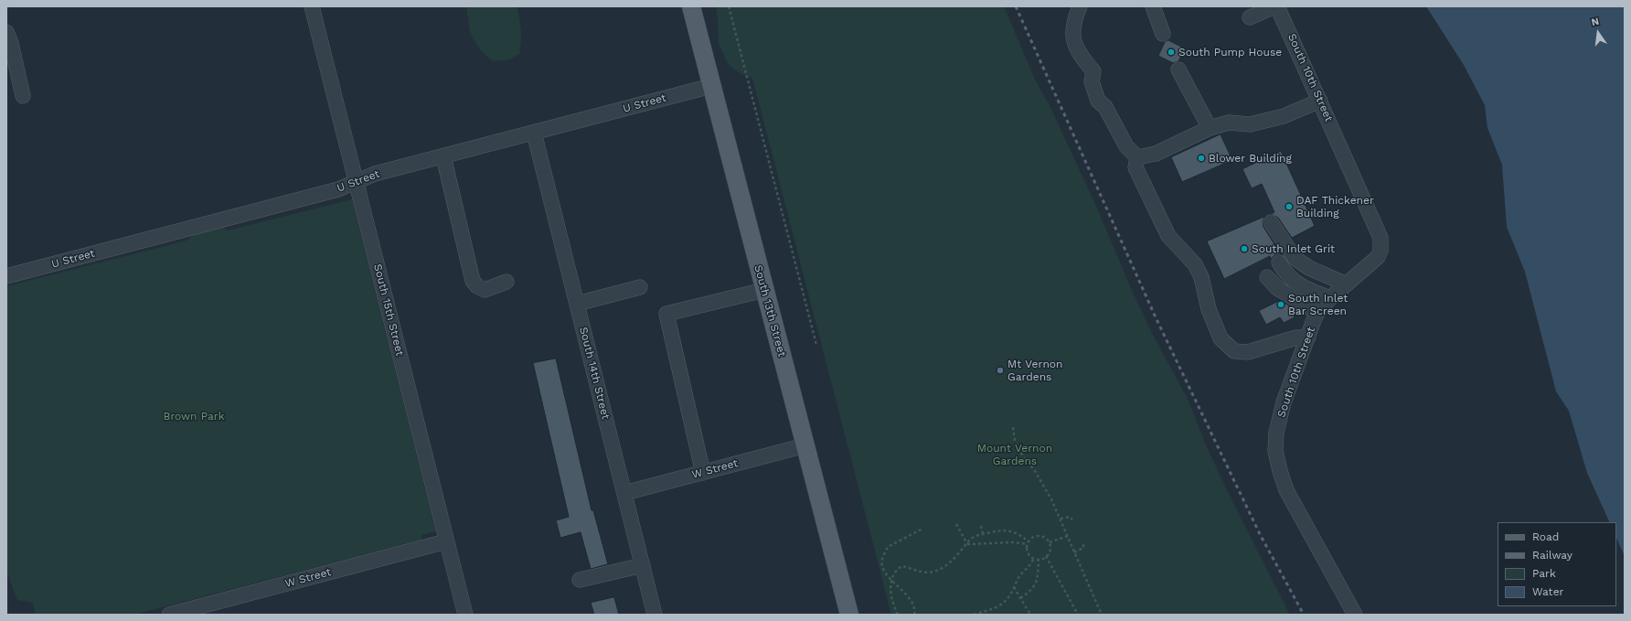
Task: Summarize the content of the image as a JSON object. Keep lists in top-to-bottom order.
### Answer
{
  "streets": {
    "main road": ["South 13th Street"],
    "street": [
      "South 10th Street",
      "U Street",
      "South 15th Street",
      "South 14th Street",
      "W Street"
    ]
  },
  "crossings": [
    ["U Street", "South 15th Street"],
    ["U Street", "South 13th Street"],
    ["U Street", "South 14th Street"],
    ["South 15th Street", "W Street"],
    ["South 13th Street", "W Street"],
    ["South 14th Street", "W Street"]
  ],
  "parks": ["Brown Park", "Mount Vernon Gardens"],
  "places": [
    "South Pump House",
    "Blower Building",
    "DAF Thickener Building",
    "South Inlet Grit",
    "South Inlet Bar Screen",
    "Mt Vernon Gardens"
  ],
  "legend": [
    "Road",
    "Railway",
    "Park",
    "Water"
  ],
  "north": "top"
}
